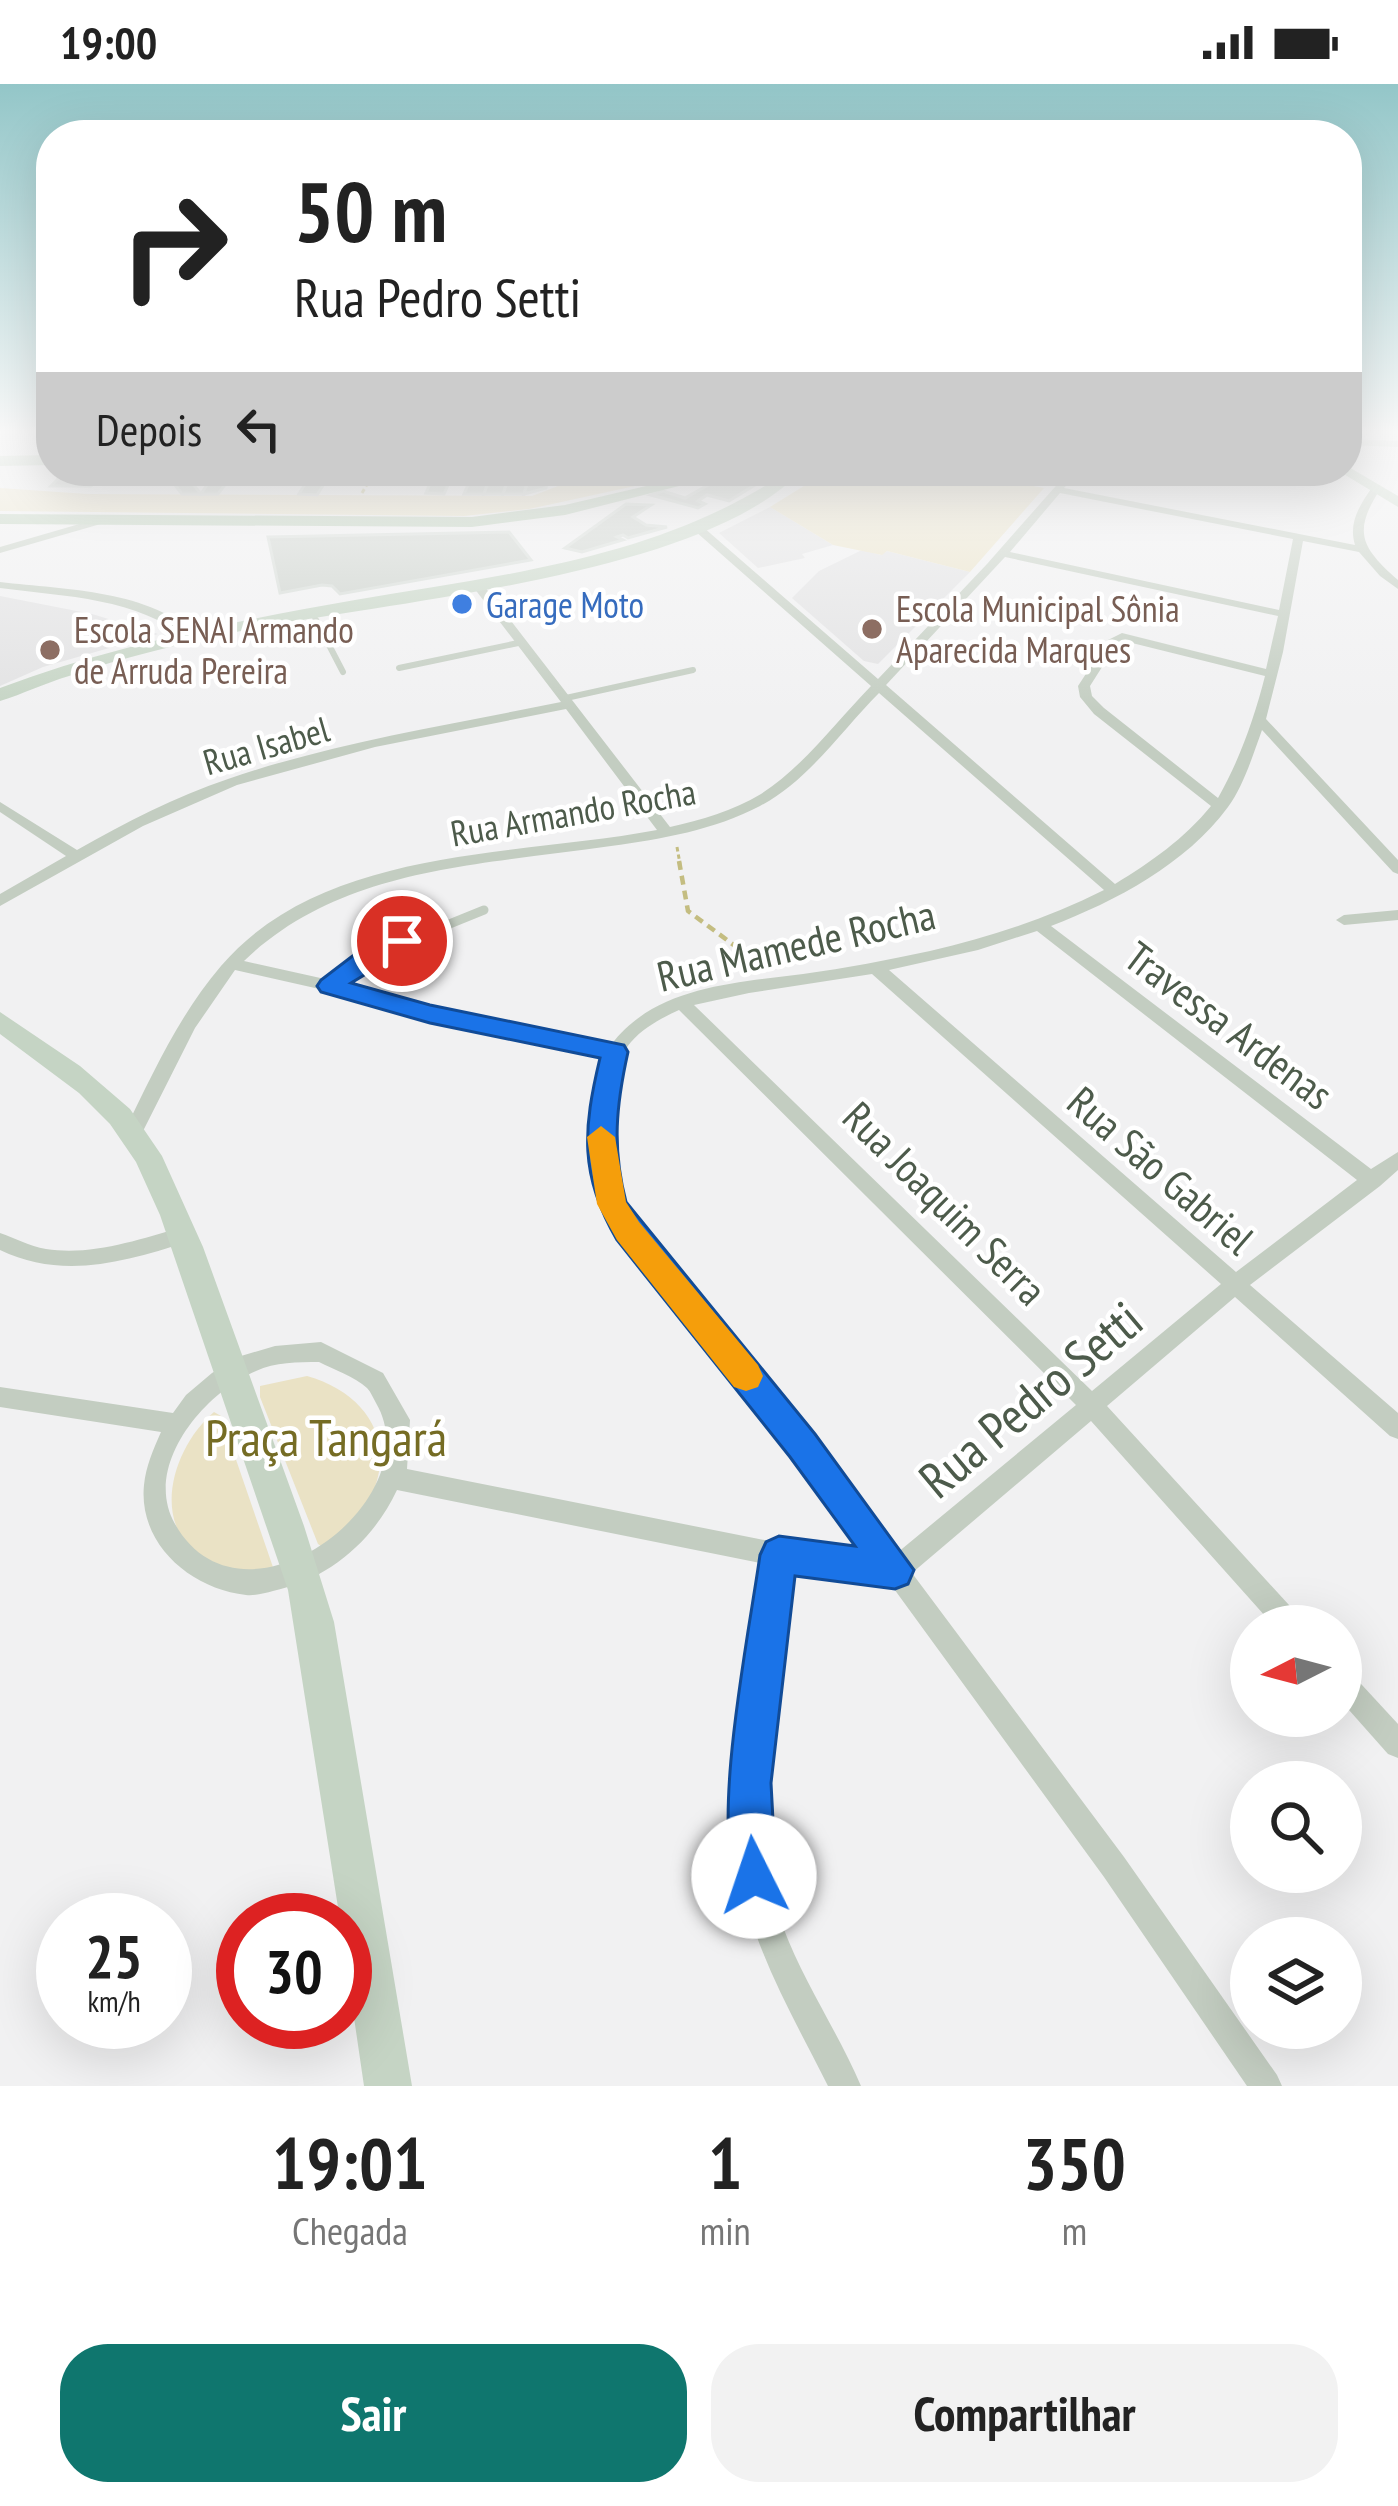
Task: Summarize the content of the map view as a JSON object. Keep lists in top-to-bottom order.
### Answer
{
  "streets": {
    "street": [
      "Rua Isabel",
      "Rua Armando Rocha",
      "Rua Mamede Rocha",
      "Travessa Ardenas",
      "Rua São Gabriel",
      "Rua Joaquim Serra",
      "Rua Pedro Setti"
    ]
  },
  "crossings": [
    ["Rua Mamede Rocha", "Travessa Ardenas"],
    ["Rua Mamede Rocha", "Rua São Gabriel"],
    ["Rua Mamede Rocha", "Rua Joaquim Serra"],
    ["Travessa Ardenas", "Rua Pedro Setti"],
    ["Rua São Gabriel", "Rua Pedro Setti"],
    ["Rua Joaquim Serra", "Rua Pedro Setti"]
  ],
  "parks": ["Praça Tangará"],
  "places": ["Garage Moto", "Escola Municipal Sônia Aparecida Marques", "Escola SENAI Armando de Arruda Pereira"],
  "north": "left",
  "page": {
    "status": "19:00",
    "turn": ["50 m", "Rua Pedro Setti"],
    "then": "Depois",
    "speed": "25 km/h",
    "limit": "30",
    "eta": [
      "19:01",
      "Chegada",
      "1",
      "min",
      "350",
      "m"
    ],
    "buttons": ["Sair", "Compartilhar"]
  }
}
